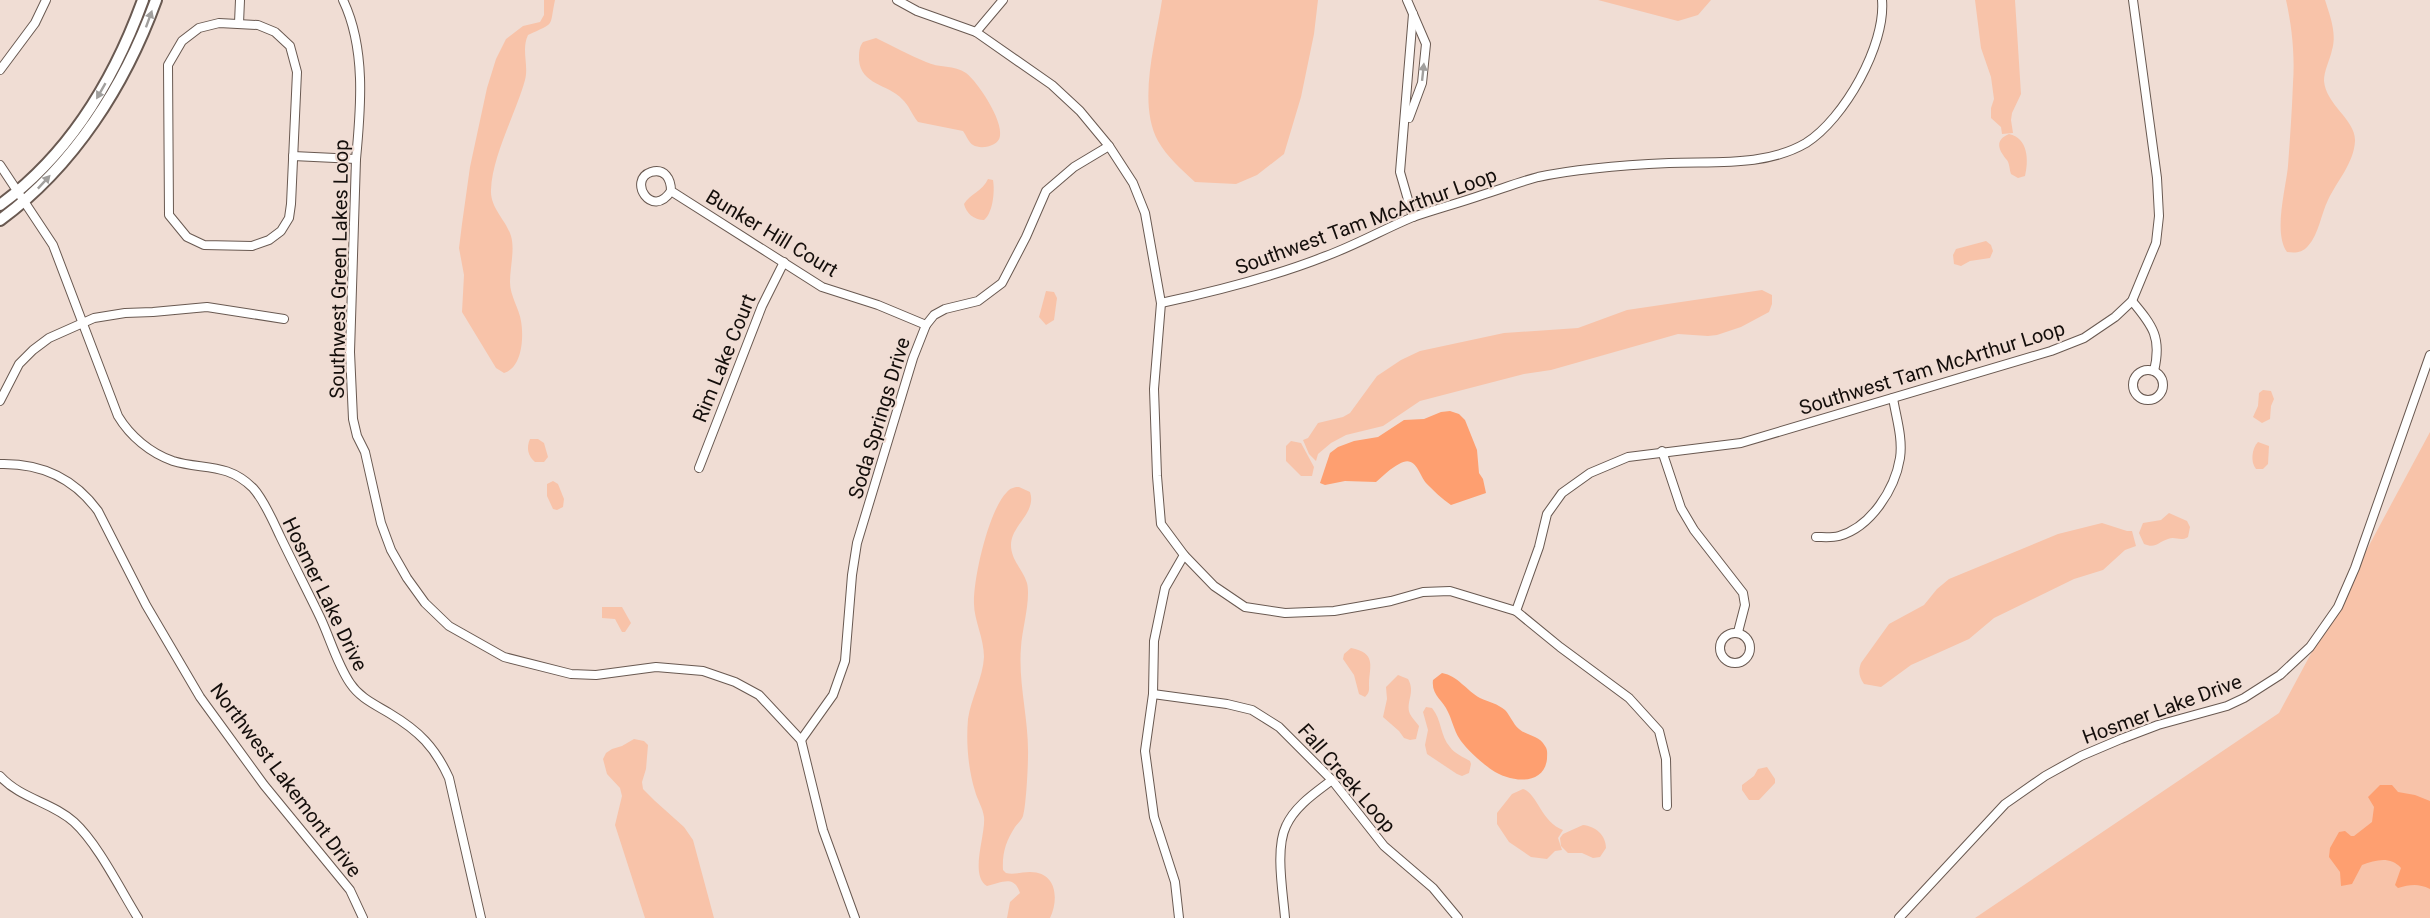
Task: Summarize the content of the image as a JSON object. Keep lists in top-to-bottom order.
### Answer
{
  "streets": {
    "street": [
      "Southwest Tam McArthur Loop",
      "Bunker Hill Court",
      "Southwest Green Lakes Loop",
      "Rim Lake Court",
      "Soda Springs Drive",
      "Hosmer Lake Drive",
      "Fall Creek Loop",
      "Northwest Lakemont Drive"
    ]
  },
  "crossings": [
    ["Bunker Hill Court", "Rim Lake Court"],
    ["Bunker Hill Court", "Soda Springs Drive"],
    ["Southwest Green Lakes Loop", "Soda Springs Drive"]
  ]
}
